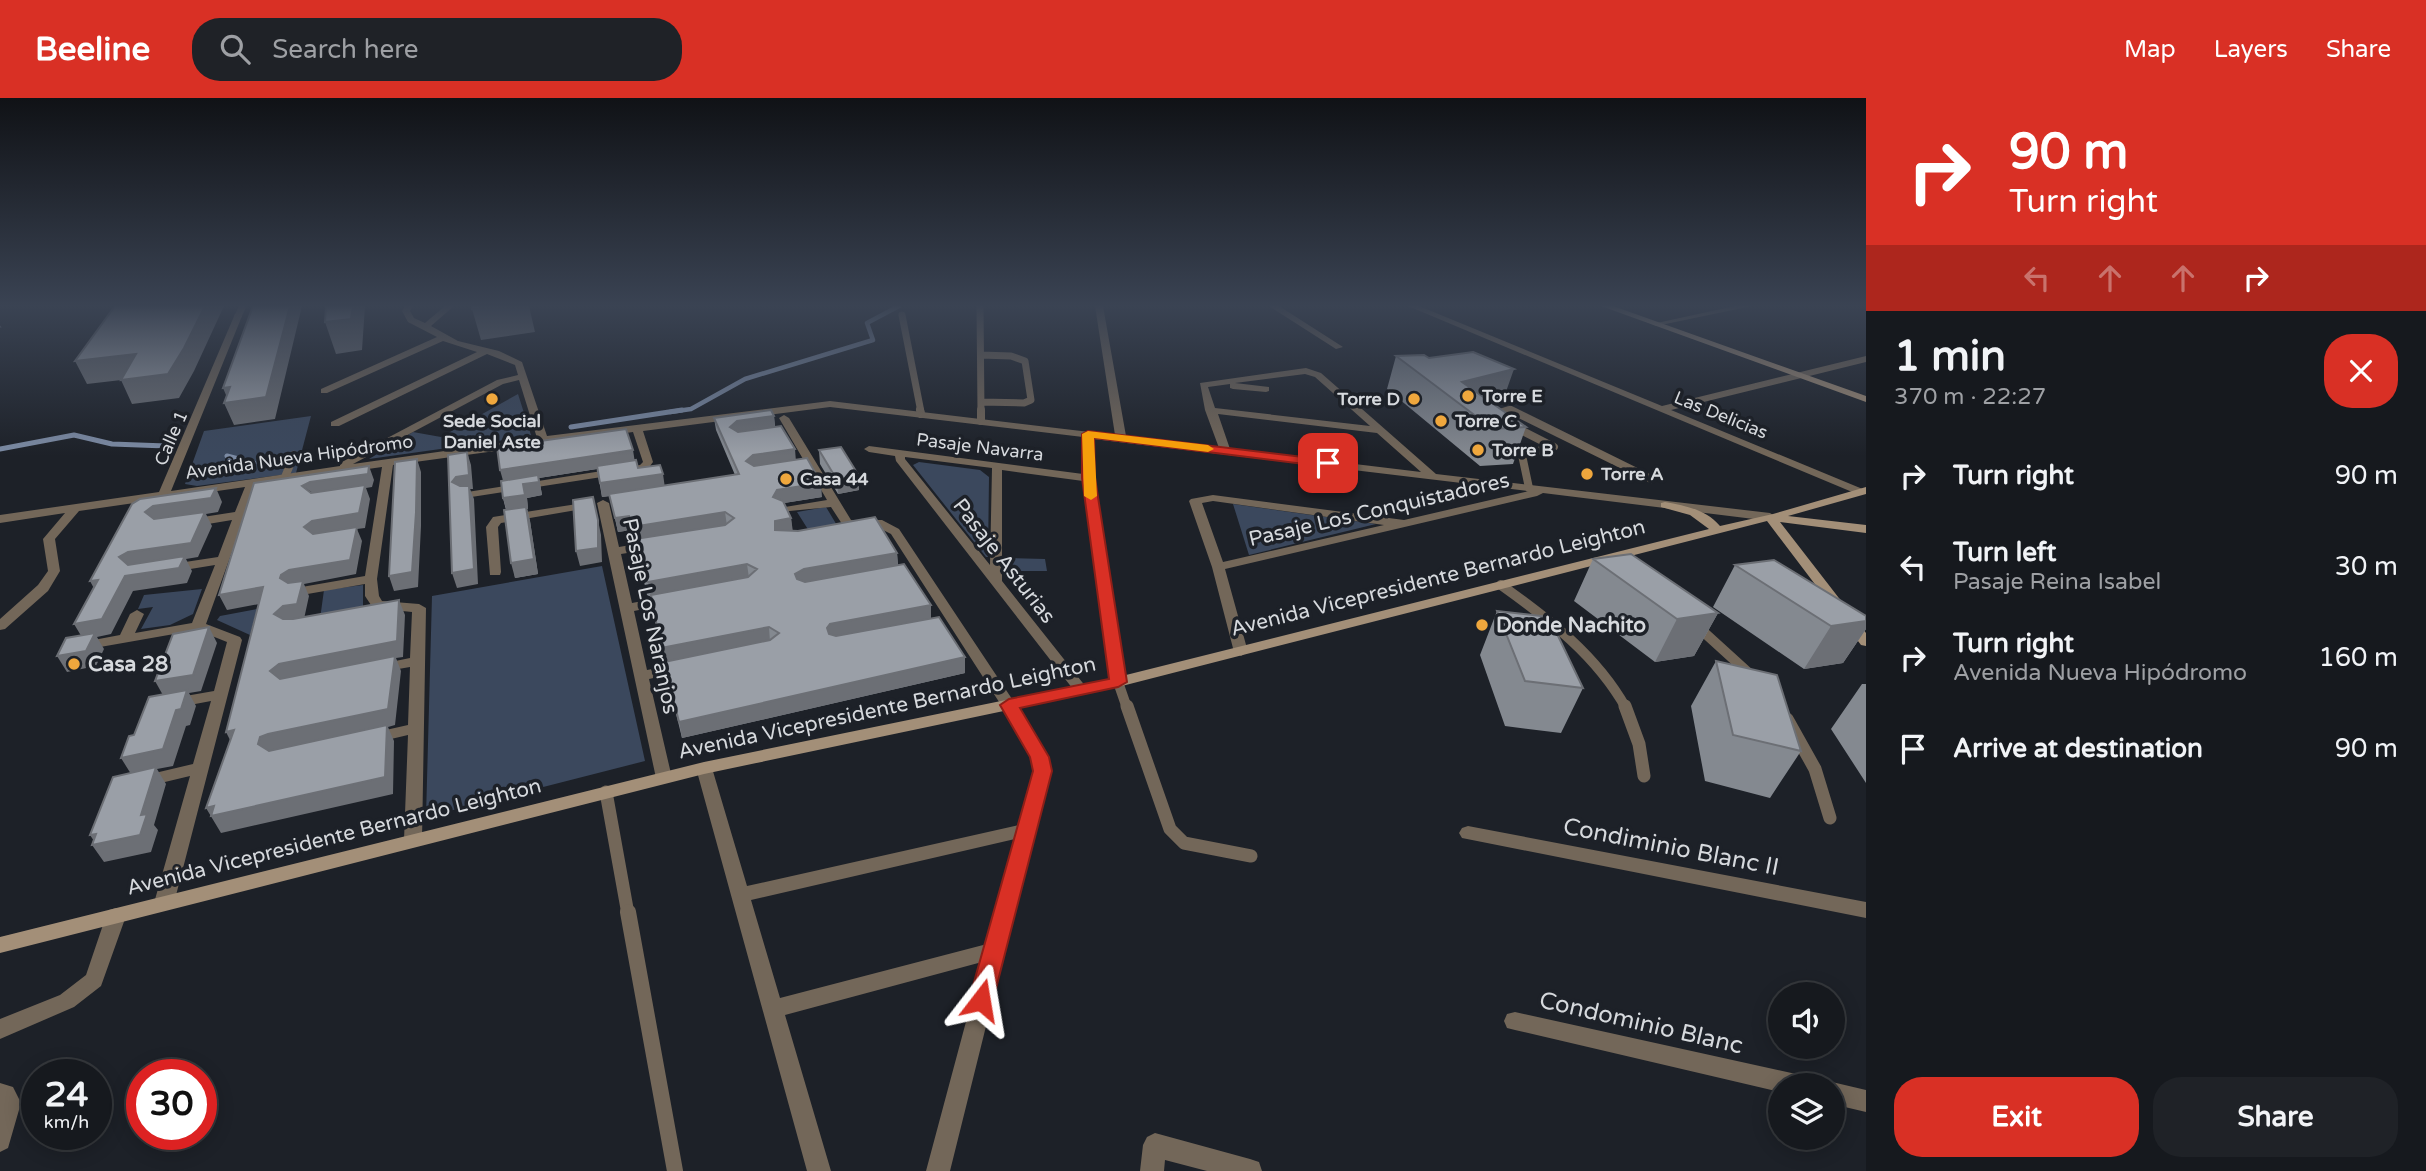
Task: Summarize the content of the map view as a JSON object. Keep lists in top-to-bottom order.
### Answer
{
  "streets": {
    "main road": ["Avenida Vicepresidente Bernardo Leighton"],
    "street": [
      "Las Delicias",
      "Calle 1",
      "Pasaje Navarra",
      "Avenida Nueva Hipódromo",
      "Pasaje Los Conquistadores",
      "Pasaje Asturias",
      "Pasaje Los Naranjos",
      "Condiminio Blanc II",
      "Condominio Blanc"
    ]
  },
  "crossings": [
    ["Calle 1", "Avenida Nueva Hipódromo"],
    ["Pasaje Navarra", "Pasaje Asturias"],
    ["Avenida Nueva Hipódromo", "Pasaje Los Conquistadores"],
    ["Avenida Nueva Hipódromo", "Avenida Vicepresidente Bernardo Leighton"],
    ["Pasaje Asturias", "Avenida Vicepresidente Bernardo Leighton"],
    ["Avenida Vicepresidente Bernardo Leighton", "Pasaje Los Naranjos"]
  ],
  "places": [
    "Torre E",
    "Sede Social Daniel Aste",
    "Torre D",
    "Torre C",
    "Torre B",
    "Torre A",
    "Casa 44",
    "Donde Nachito",
    "Casa 28"
  ],
  "page": {
    "header": "Beeline",
    "search": "Search here",
    "nav": ["Map", "Layers", "Share"],
    "turn": ["90 m", "Turn right"],
    "heading": ["1 min", "370 m · 22:27"],
    "list": [
      {
        "name": "Turn right",
        "value": "90 m"
      },
      {
        "name": "Turn left",
        "note": "Pasaje Reina Isabel",
        "value": "30 m"
      },
      {
        "name": "Turn right",
        "note": "Avenida Nueva Hipódromo",
        "value": "160 m"
      },
      {
        "name": "Arrive at destination",
        "value": "90 m"
      }
    ],
    "speed": "24 km/h",
    "limit": "30",
    "buttons": ["Exit", "Share"]
  }
}
